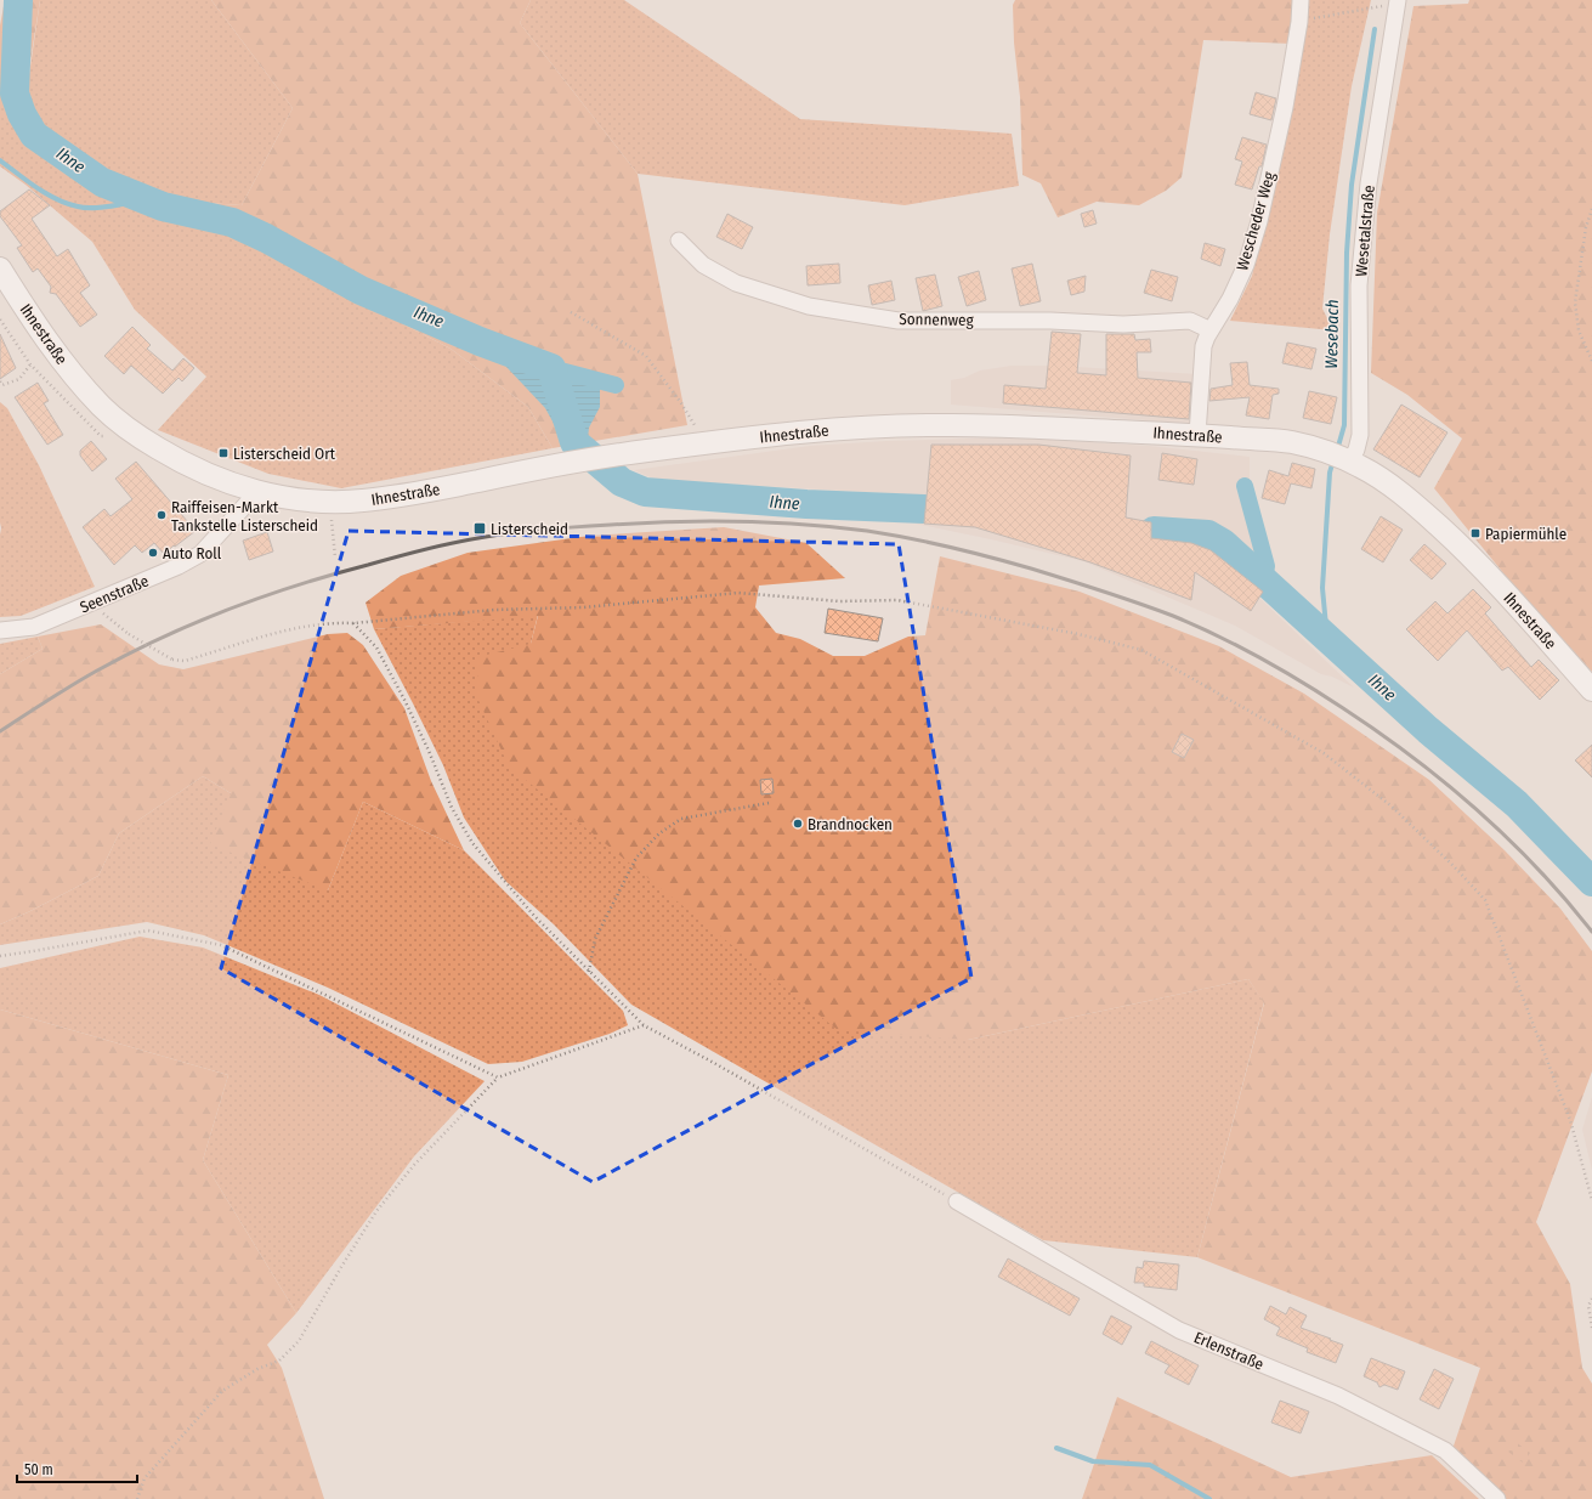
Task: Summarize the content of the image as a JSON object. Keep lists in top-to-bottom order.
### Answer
{
  "streets": {
    "main road": ["Ihnestraße"],
    "street": [
      "Wescheder Weg",
      "Wesetalstraße",
      "Sonnenweg",
      "Seenstraße",
      "Erlenstraße"
    ]
  },
  "crossings": [
    ["Wescheder Weg", "Sonnenweg"],
    ["Wescheder Weg", "Ihnestraße"],
    ["Wesetalstraße", "Ihnestraße"],
    ["Ihnestraße", "Seenstraße"]
  ],
  "water": ["Ihne", "Wesebach"],
  "places": {
    "transit": ["Listerscheid Ort", "Listerscheid", "Papiermühle"],
    "other": ["Raiffeisen-Markt Tankstelle Listerscheid", "Auto Roll", "Brandnocken"]
  },
  "scale_bar": "50 m"
}
